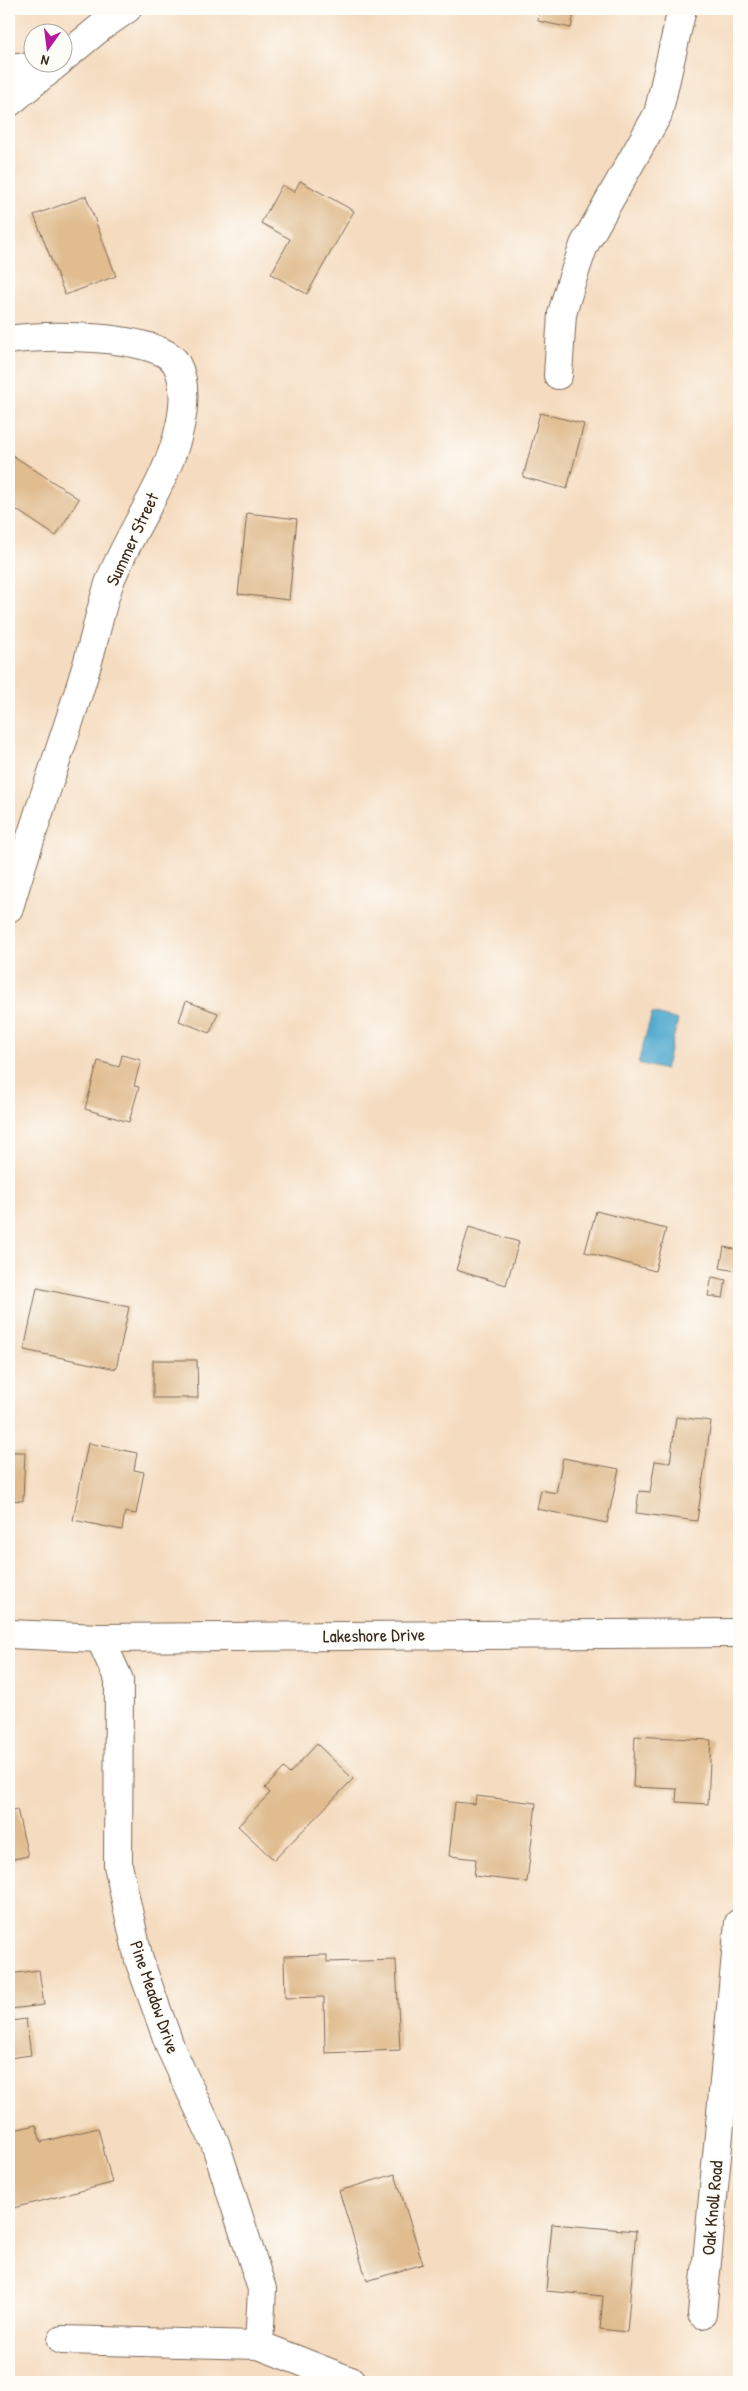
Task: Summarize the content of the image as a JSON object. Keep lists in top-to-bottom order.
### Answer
{
  "streets": {
    "street": [
      "Summer Street",
      "Lakeshore Drive",
      "Pine Meadow Drive",
      "Oak Knoll Road"
    ]
  },
  "crossings": [
    ["Lakeshore Drive", "Pine Meadow Drive"]
  ],
  "north": "bottom"
}
